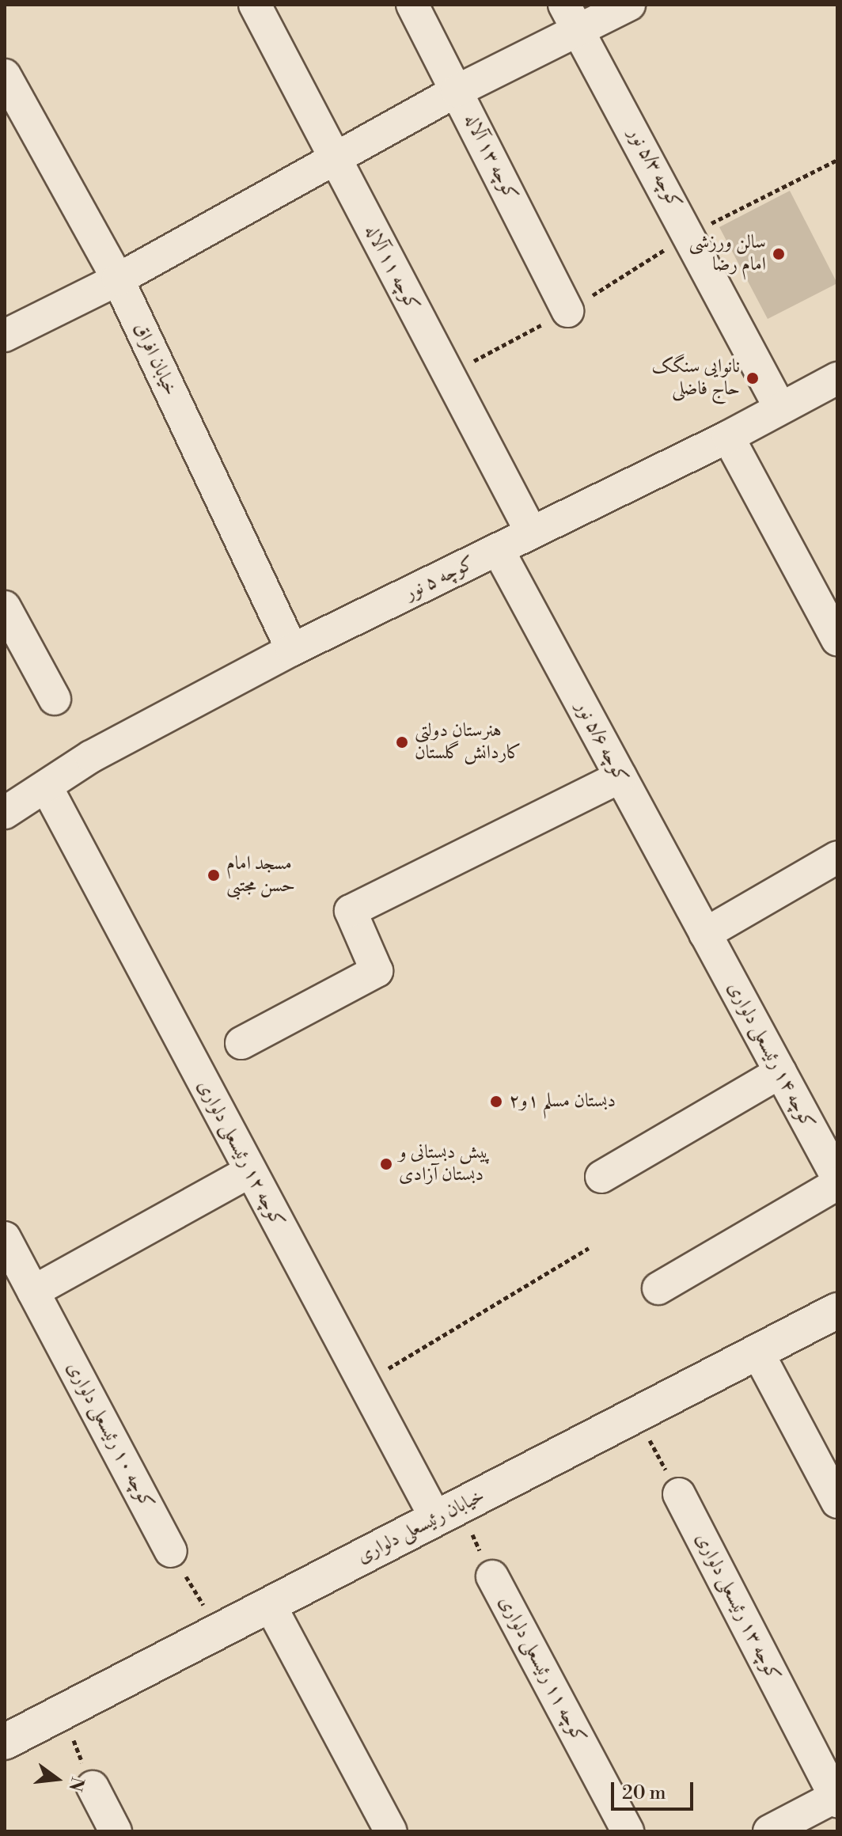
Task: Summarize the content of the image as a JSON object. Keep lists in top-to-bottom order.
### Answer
{
  "streets": {
    "street": [
      "کوچه ۱۳ آلاله",
      "کوچه ۵/۳ نور",
      "کوچه ۱۱ آلاله",
      "خیابان افراق",
      "کوچه ۵ نور",
      "کوچه ۵/۶ نور",
      "کوچه ۱۴ رئیسعلی دلواری",
      "کوچه ۱۲ رئیسعلی دلواری",
      "کوچه ۱۰ رئیسعلی دلواری",
      "خیابان رئیسعلی دلواری",
      "کوچه ۱۳ رئیسعلی دلواری",
      "کوچه ۱۱ رئیسعلی دلواری"
    ]
  },
  "crossings": [
    ["کوچه ۵/۳ نور", "کوچه ۵ نور"],
    ["کوچه ۱۱ آلاله", "کوچه ۵ نور"],
    ["خیابان افراق", "کوچه ۵ نور"],
    ["کوچه ۵ نور", "کوچه ۵/۶ نور"],
    ["کوچه ۵ نور", "کوچه ۱۲ رئیسعلی دلواری"],
    ["کوچه ۵/۶ نور", "کوچه ۱۴ رئیسعلی دلواری"],
    ["کوچه ۱۲ رئیسعلی دلواری", "خیابان رئیسعلی دلواری"],
    ["کوچه ۱۲ رئیسعلی دلواری", "کوچه ۱۱ رئیسعلی دلواری"],
    ["خیابان رئیسعلی دلواری", "کوچه ۱۱ رئیسعلی دلواری"]
  ],
  "places": [
    "سالن ورزشی امام رضا",
    "نانوایی سنگک حاج فاضلی",
    "هنرستان دولتی کاردانش گلستان",
    "مسجد امام حسن مجتبی",
    "دبستان مسلم ۱و۲",
    "پیش دبستانی و دبستان آزادی"
  ],
  "scale_bar": "20 m",
  "north": "right"
}
